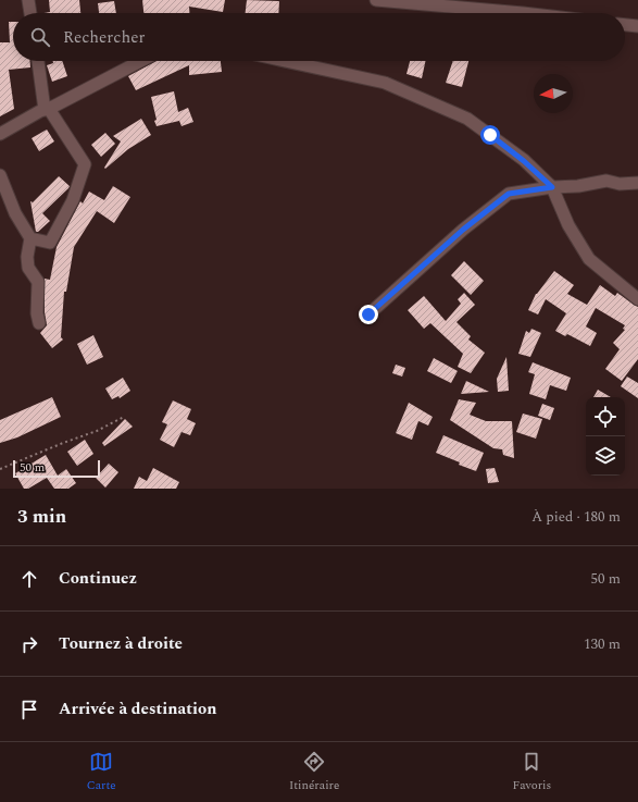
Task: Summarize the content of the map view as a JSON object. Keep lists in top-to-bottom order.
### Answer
{
  "scale_bar": "50 m",
  "north": "left",
  "page": {
    "search": "Rechercher",
    "scale": "50 m",
    "heading": ["3 min", "À pied · 180 m"],
    "list": [
      ["Continuez", "50 m"],
      ["Tournez à droite", "130 m"],
      "Arrivée à destination"
    ],
    "nav": ["Carte", "Itinéraire", "Favoris"]
  }
}
